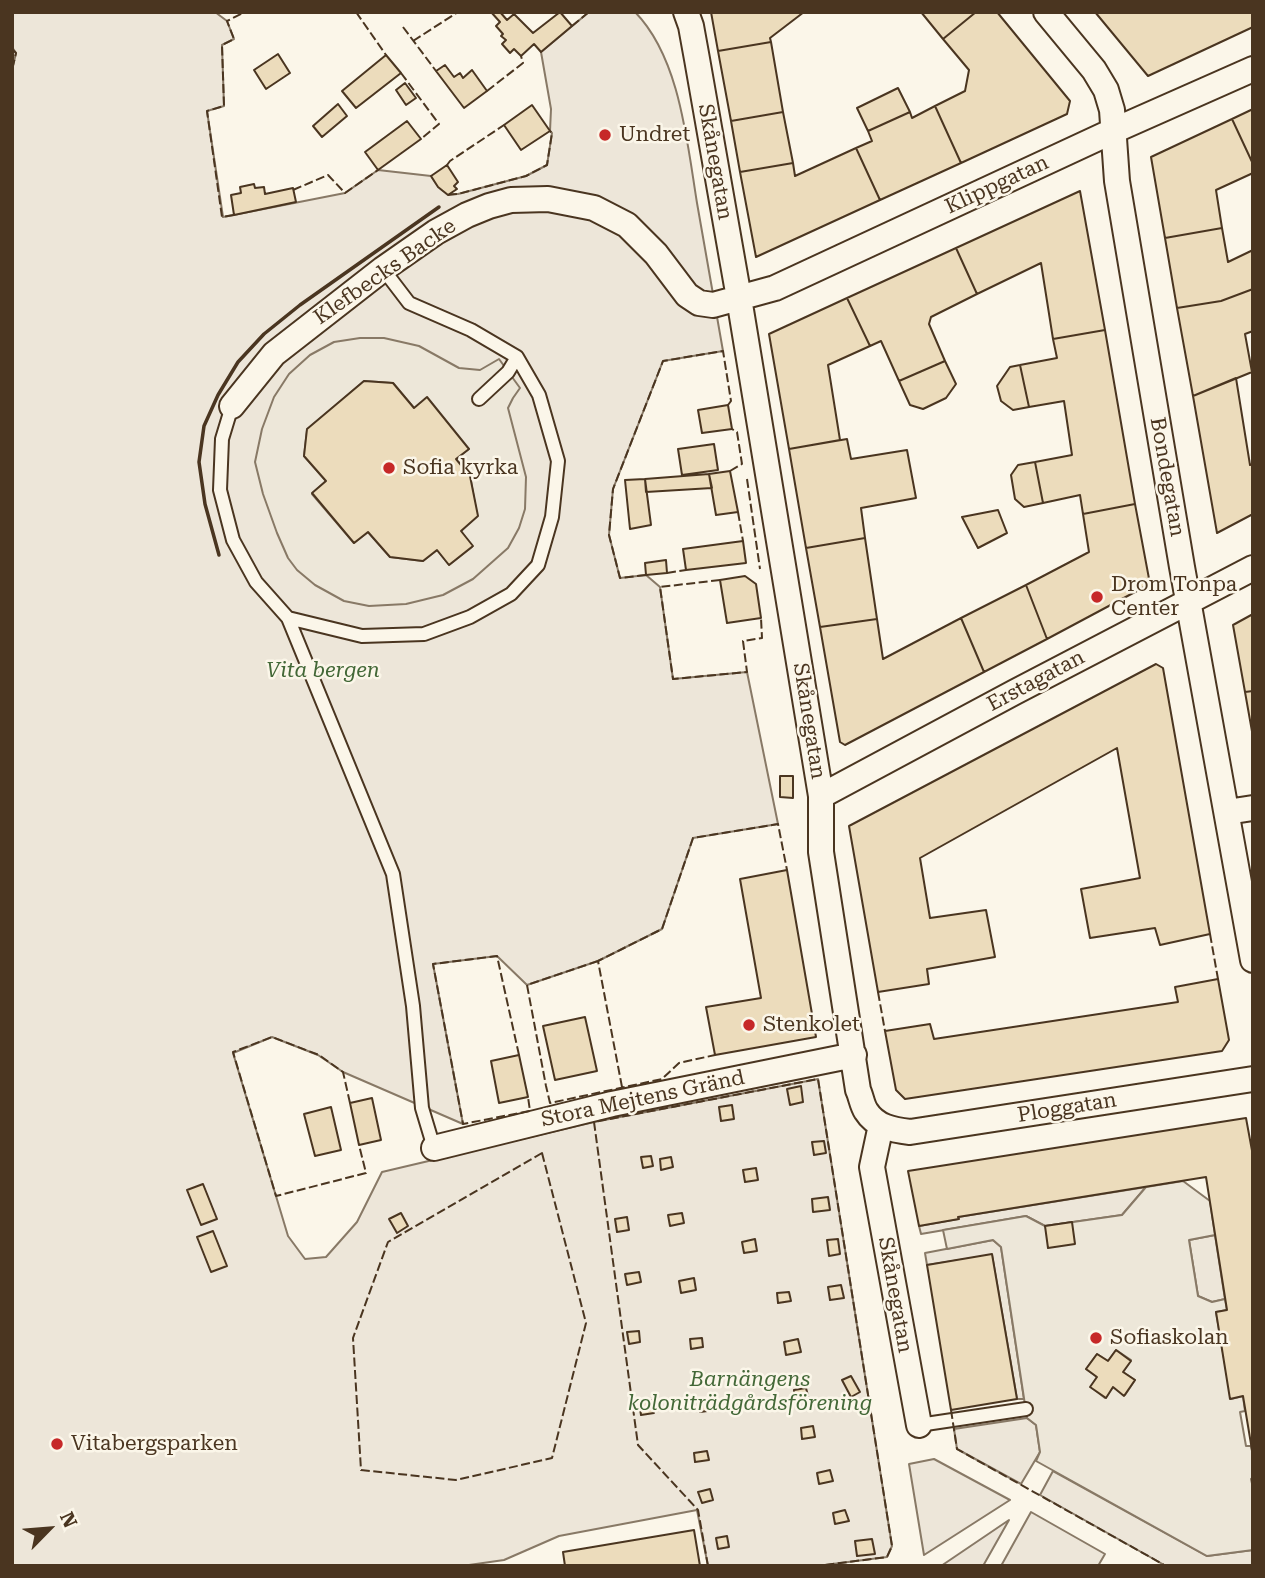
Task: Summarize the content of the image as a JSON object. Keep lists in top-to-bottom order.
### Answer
{
  "streets": {
    "street": [
      "Skånegatan",
      "Klippgatan",
      "Klefbecks Backe",
      "Bondegatan",
      "Erstagatan",
      "Stora Mejtens Gränd",
      "Ploggatan"
    ]
  },
  "crossings": [
    ["Skånegatan", "Klippgatan"],
    ["Skånegatan", "Klefbecks Backe"],
    ["Skånegatan", "Erstagatan"],
    ["Skånegatan", "Stora Mejtens Gränd"],
    ["Skånegatan", "Ploggatan"],
    ["Klippgatan", "Klefbecks Backe"],
    ["Klippgatan", "Bondegatan"],
    ["Bondegatan", "Erstagatan"]
  ],
  "parks": ["Vita bergen", "Barnängens koloniträdgårdsförening"],
  "places": [
    "Undret",
    "Sofia kyrka",
    "Drom Tonpa Center",
    "Stenkolet",
    "Sofiaskolan",
    "Vitabergsparken"
  ],
  "north": "top right"
}
